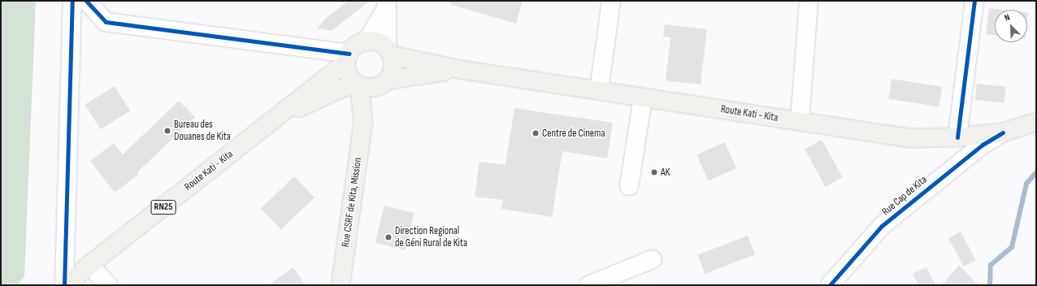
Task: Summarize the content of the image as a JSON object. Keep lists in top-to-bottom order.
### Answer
{
  "streets": {
    "main road": ["Route Kati - Kita", "Rue CSRF de Kita, Mission", "RN25"],
    "street": ["Rue Cap de Kita"]
  },
  "crossings": [
    ["Route Kati - Kita", "Rue Cap de Kita"]
  ],
  "places": [
    "Bureau des Douanes de Kita",
    "Centre de Cinema",
    "AK",
    "Direction Regional de Géni Rural de Kita"
  ],
  "north": "top left"
}
